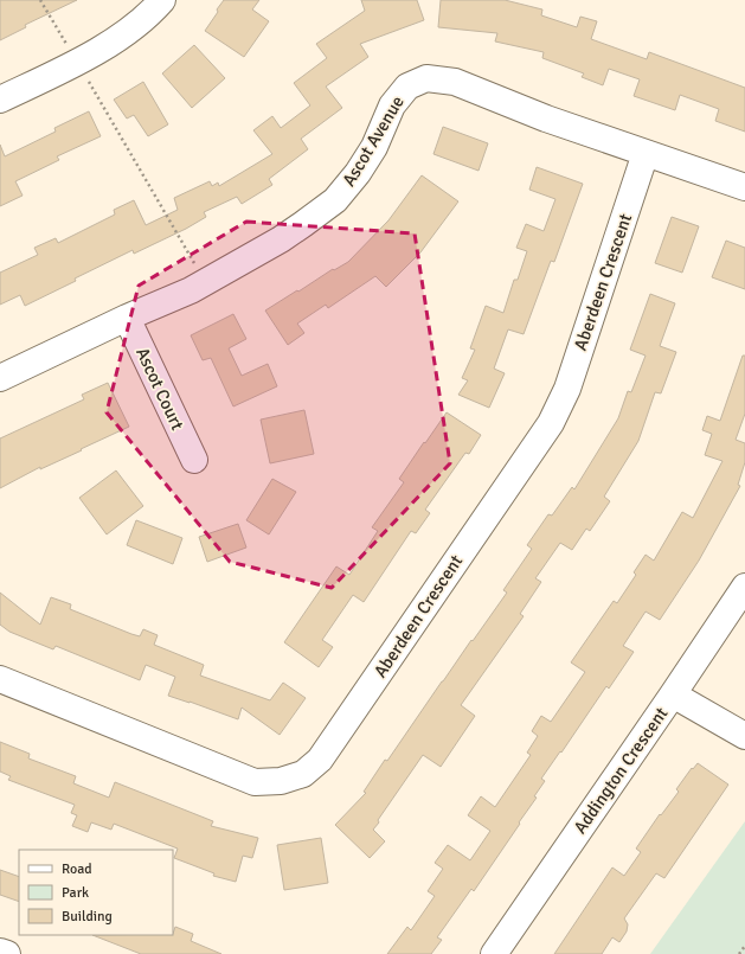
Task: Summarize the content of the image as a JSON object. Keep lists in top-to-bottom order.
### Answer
{
  "streets": {
    "street": [
      "Ascot Avenue",
      "Aberdeen Crescent",
      "Ascot Court",
      "Addington Crescent"
    ]
  },
  "crossings": [
    ["Ascot Avenue", "Aberdeen Crescent"],
    ["Ascot Avenue", "Ascot Court"]
  ],
  "legend": ["Road", "Park", "Building"]
}
